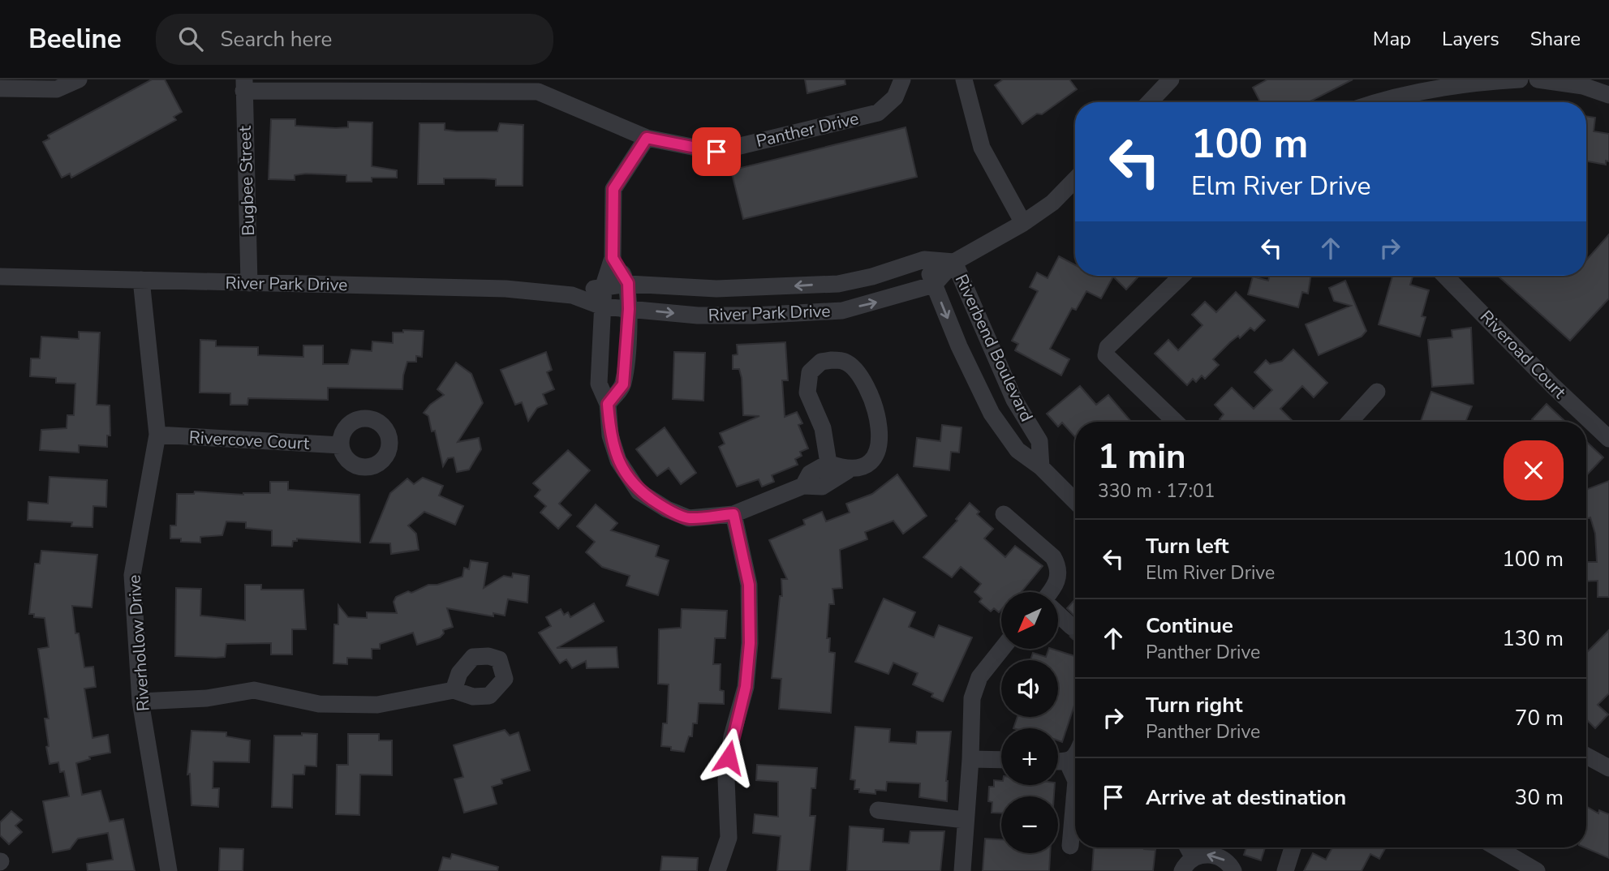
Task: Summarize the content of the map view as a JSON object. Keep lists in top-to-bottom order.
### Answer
{
  "streets": {
    "street": [
      "Panther Drive",
      "Bugbee Street",
      "River Park Drive",
      "Riverbend Boulevard",
      "Riveroad Court",
      "Rivercove Court",
      "Riverhollow Drive"
    ]
  },
  "crossings": [
    ["Panther Drive", "Bugbee Street"],
    ["Bugbee Street", "River Park Drive"],
    ["River Park Drive", "Riverbend Boulevard"],
    ["River Park Drive", "Riverhollow Drive"],
    ["Rivercove Court", "Riverhollow Drive"]
  ],
  "north": "bottom left",
  "page": {
    "header": "Beeline",
    "search": "Search here",
    "nav": ["Map", "Layers", "Share"],
    "turn": ["100 m", "Elm River Drive"],
    "heading": ["1 min", "330 m · 17:01"],
    "list": [
      {
        "name": "Turn left",
        "note": "Elm River Drive",
        "value": "100 m"
      },
      {
        "name": "Continue",
        "note": "Panther Drive",
        "value": "130 m"
      },
      {
        "name": "Turn right",
        "note": "Panther Drive",
        "value": "70 m"
      },
      {
        "name": "Arrive at destination",
        "value": "30 m"
      }
    ],
    "map_buttons": ["+", "−"]
  }
}
